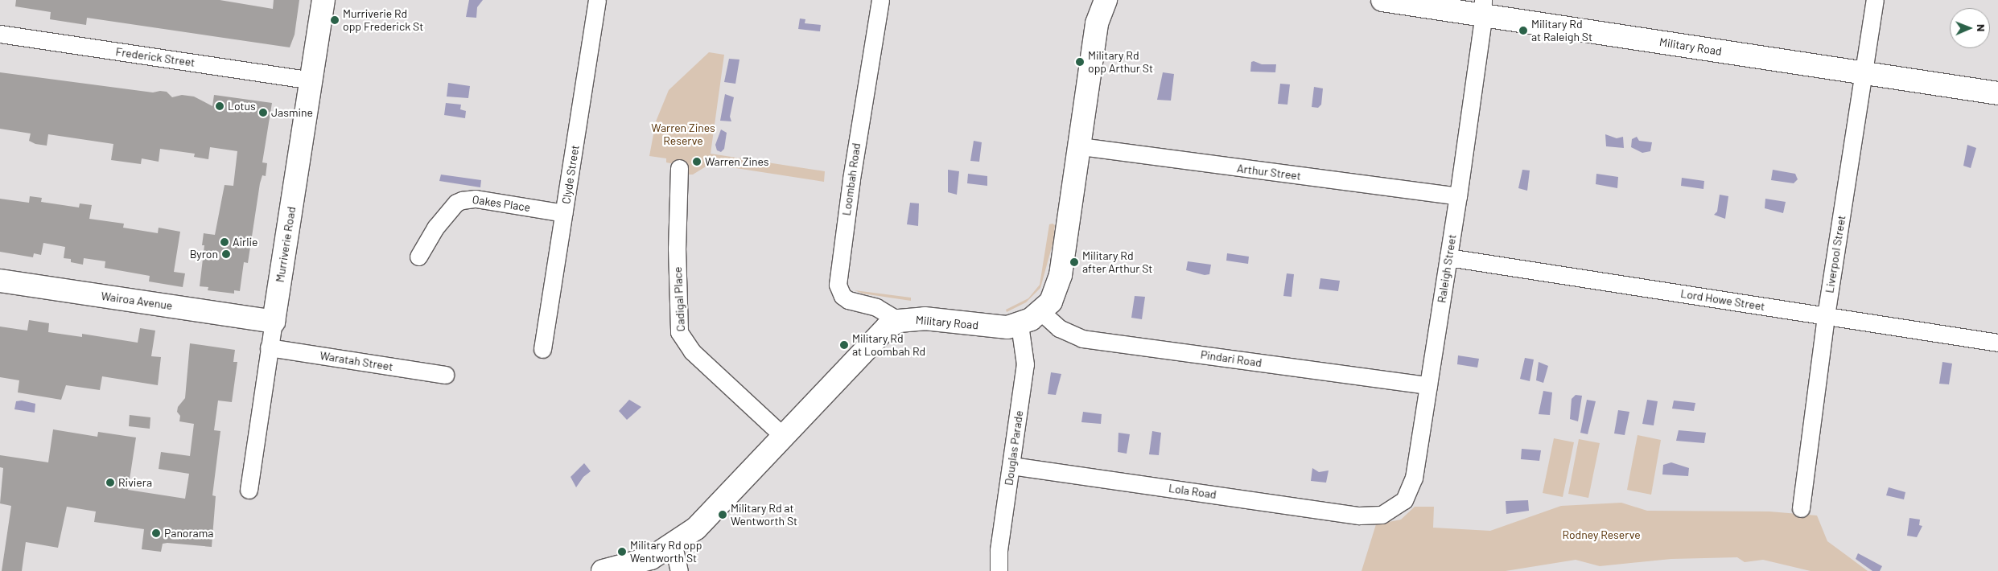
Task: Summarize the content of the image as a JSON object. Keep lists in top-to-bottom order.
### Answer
{
  "streets": {
    "street": [
      "Military Road",
      "Frederick Street",
      "Arthur Street",
      "Clyde Street",
      "Loombah Road",
      "Oakes Place",
      "Murriverie Road",
      "Liverpool Street",
      "Raleigh Street",
      "Cadigal Place",
      "Lord Howe Street",
      "Wairoa Avenue",
      "Pindari Road",
      "Waratah Street",
      "Douglas Parade",
      "Lola Road"
    ]
  },
  "crossings": [
    ["Military Road", "Arthur Street"],
    ["Military Road", "Loombah Road"],
    ["Military Road", "Liverpool Street"],
    ["Military Road", "Raleigh Street"],
    ["Military Road", "Pindari Road"],
    ["Military Road", "Douglas Parade"],
    ["Frederick Street", "Murriverie Road"],
    ["Arthur Street", "Raleigh Street"],
    ["Clyde Street", "Oakes Place"],
    ["Murriverie Road", "Wairoa Avenue"],
    ["Murriverie Road", "Waratah Street"],
    ["Liverpool Street", "Lord Howe Street"],
    ["Raleigh Street", "Lord Howe Street"],
    ["Raleigh Street", "Pindari Road"],
    ["Raleigh Street", "Lola Road"],
    ["Douglas Parade", "Lola Road"]
  ],
  "parks": ["Warren Zines Reserve", "Rodney Reserve"],
  "places": [
    "Murriverie Rd opp Frederick St",
    "Military Rd at Raleigh St",
    "Military Rd opp Arthur St",
    "Lotus",
    "Jasmine",
    "Warren Zines",
    "Airlie",
    "Byron",
    "Military Rd after Arthur St",
    "Military Rd at Loombah Rd",
    "Riviera",
    "Military Rd at Wentworth St",
    "Panorama",
    "Military Rd opp Wentworth St"
  ],
  "north": "right"
}
